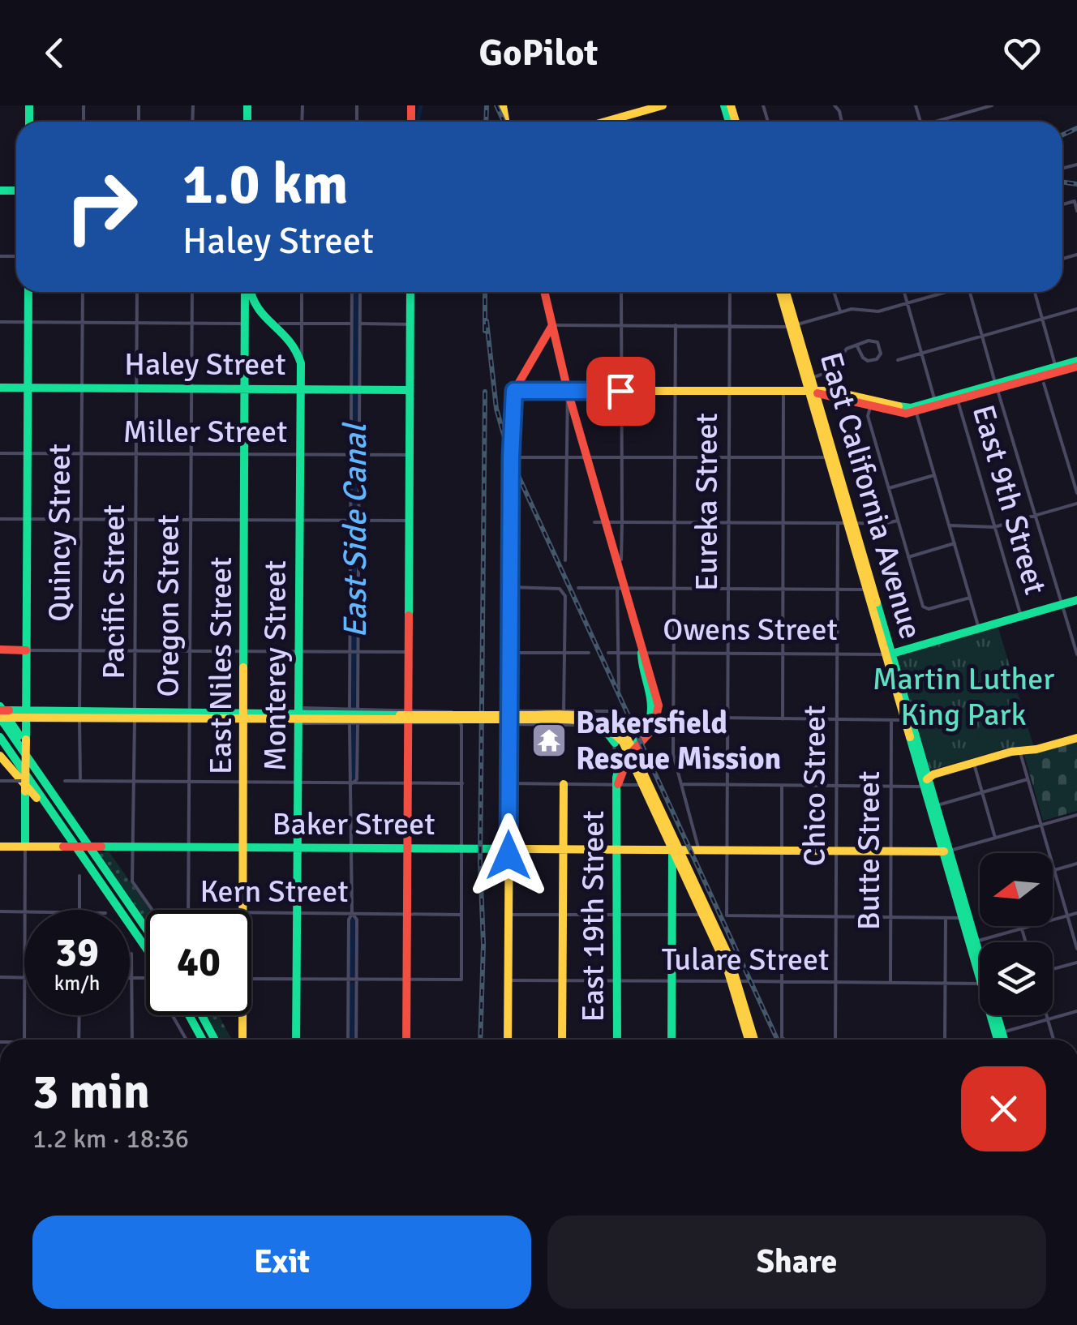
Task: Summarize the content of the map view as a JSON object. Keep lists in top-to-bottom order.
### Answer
{
  "streets": {
    "main road": [
      "Haley Street",
      "East California Avenue",
      "East Niles Street",
      "Monterey Street",
      "Baker Street",
      "East 19th Street"
    ],
    "street": [
      "Miller Street",
      "East 9th Street",
      "Eureka Street",
      "Quincy Street",
      "Pacific Street",
      "Oregon Street",
      "Owens Street",
      "Chico Street",
      "Butte Street",
      "Kern Street",
      "Tulare Street"
    ]
  },
  "crossings": [
    ["Haley Street", "Quincy Street"],
    ["Haley Street", "Pacific Street"],
    ["Haley Street", "Oregon Street"],
    ["Haley Street", "East Niles Street"],
    ["Haley Street", "Monterey Street"],
    ["Miller Street", "Quincy Street"],
    ["Miller Street", "Pacific Street"],
    ["Miller Street", "Oregon Street"],
    ["Miller Street", "East Niles Street"],
    ["Miller Street", "Monterey Street"],
    ["East California Avenue", "Owens Street"],
    ["East California Avenue", "Chico Street"],
    ["East California Avenue", "Baker Street"],
    ["Eureka Street", "Owens Street"],
    ["Eureka Street", "Baker Street"],
    ["Pacific Street", "Baker Street"],
    ["Pacific Street", "Kern Street"],
    ["Oregon Street", "Baker Street"],
    ["Owens Street", "Chico Street"],
    ["East Niles Street", "Monterey Street"],
    ["East Niles Street", "Baker Street"],
    ["Monterey Street", "Baker Street"],
    ["Monterey Street", "Kern Street"],
    ["Chico Street", "Baker Street"],
    ["Chico Street", "Tulare Street"],
    ["Baker Street", "Butte Street"],
    ["Baker Street", "East 19th Street"],
    ["Butte Street", "Tulare Street"],
    ["East 19th Street", "Tulare Street"]
  ],
  "water": ["East Side Canal"],
  "parks": ["Martin Luther King Park"],
  "places": {
    "temple": ["Bakersfield Rescue Mission"]
  },
  "north": "left",
  "page": {
    "header": "GoPilot",
    "turn": ["1.0 km", "Haley Street"],
    "speed": "39 km/h",
    "limit": "40",
    "heading": ["3 min", "1.2 km · 18:36"],
    "buttons": ["Exit", "Share"]
  }
}
